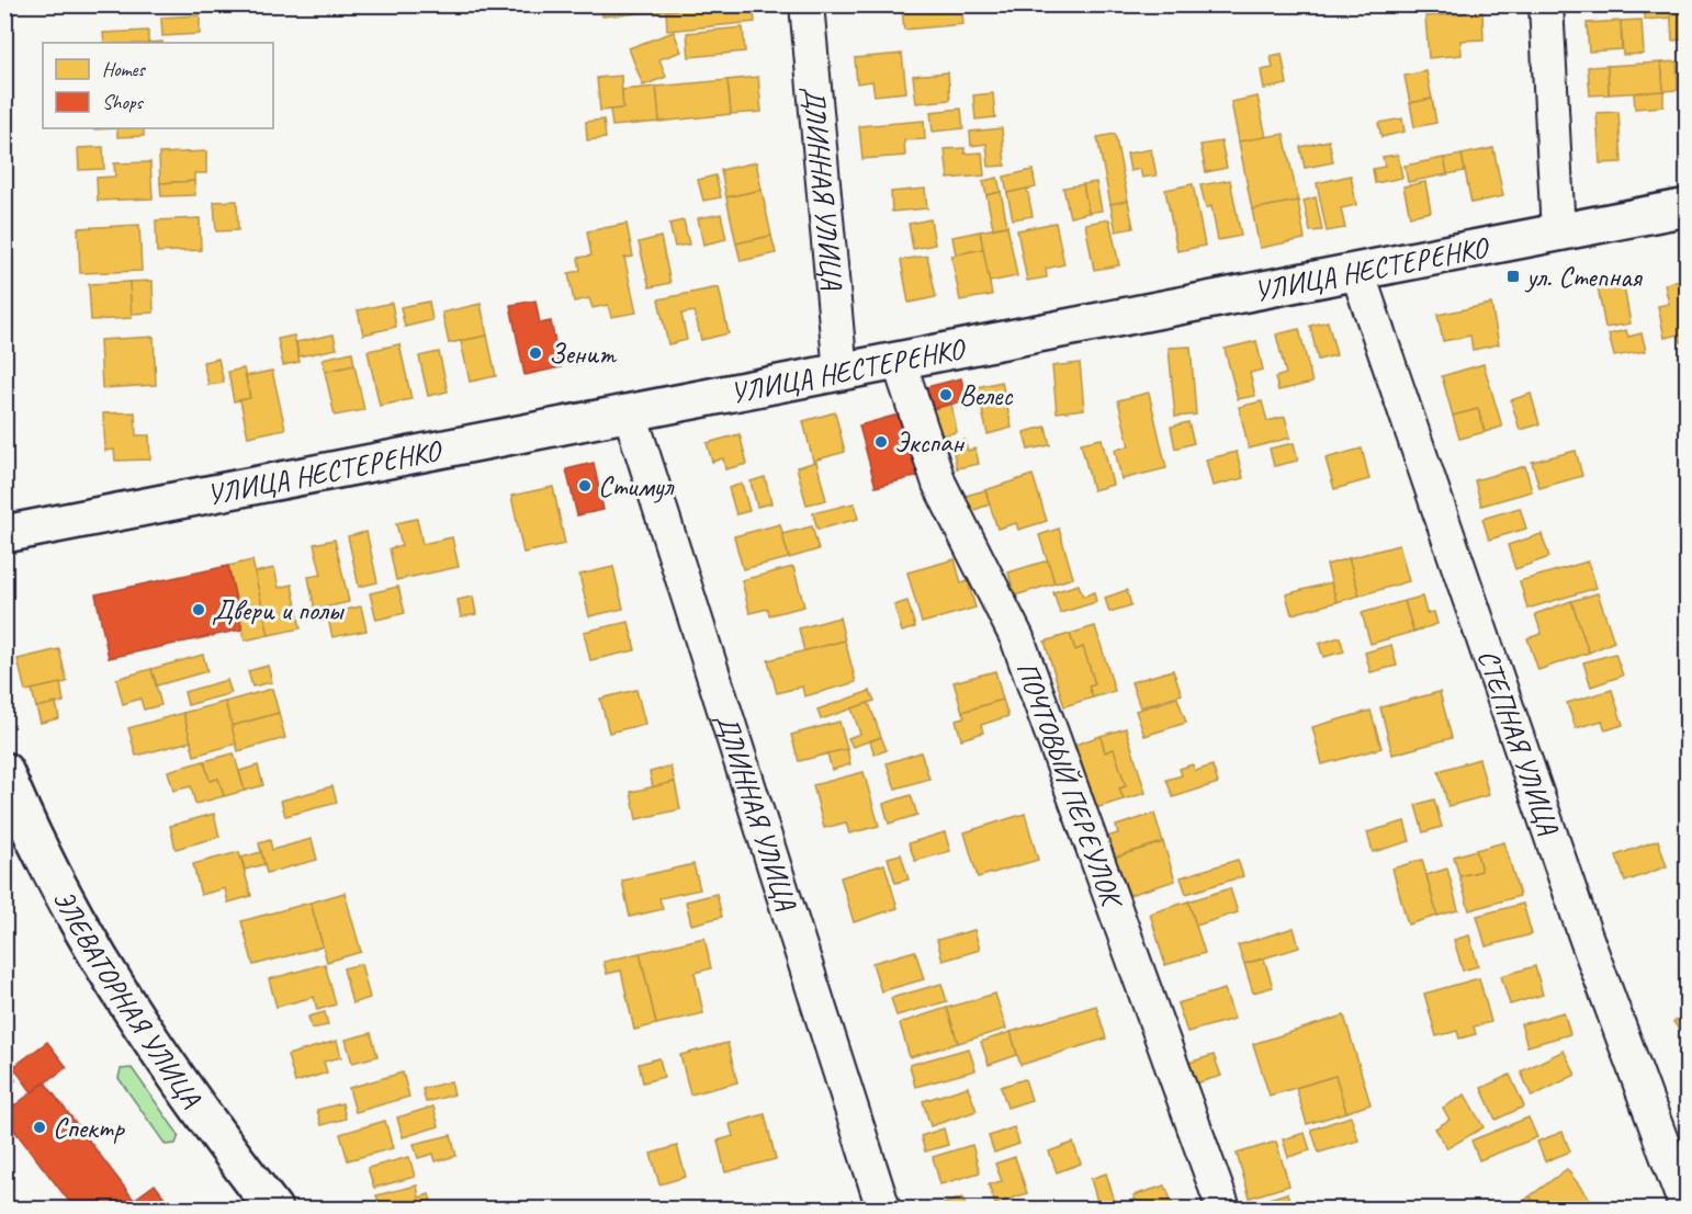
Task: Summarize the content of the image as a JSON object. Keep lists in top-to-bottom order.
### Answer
{
  "streets": {
    "street": [
      "ДЛИННАЯ УЛИЦА",
      "УЛИЦА НЕСТЕРЕНКО",
      "СТЕПНАЯ УЛИЦА",
      "ПОЧТОВЫЙ ПЕРЕУЛОК",
      "ЭЛЕВАТОРНАЯ УЛИЦА"
    ]
  },
  "crossings": [
    ["ДЛИННАЯ УЛИЦА", "УЛИЦА НЕСТЕРЕНКО"],
    ["УЛИЦА НЕСТЕРЕНКО", "СТЕПНАЯ УЛИЦА"],
    ["УЛИЦА НЕСТЕРЕНКО", "ПОЧТОВЫЙ ПЕРЕУЛОК"]
  ],
  "places": {
    "transit": ["ул. Степная"],
    "other": [
      "Зенит",
      "Велес",
      "Экспан",
      "Стимул",
      "Двери и полы",
      "Спектр"
    ]
  },
  "legend": ["Homes", "Shops"]
}
